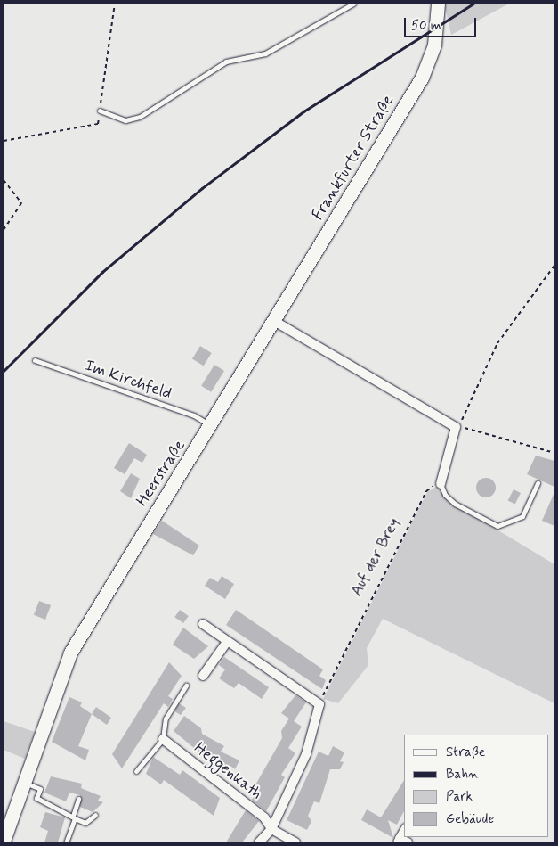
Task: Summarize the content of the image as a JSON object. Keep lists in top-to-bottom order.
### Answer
{
  "streets": {
    "main road": ["Frankfurter Straße", "Heerstraße"],
    "street": ["Heggenkath"],
    "lane": ["Im Kirchfeld"],
    "path": ["Auf der Brey"]
  },
  "crossings": [
    ["Frankfurter Straße", "Heerstraße"],
    ["Im Kirchfeld", "Heerstraße"]
  ],
  "legend": [
    "Straße",
    "Bahn",
    "Park",
    "Gebäude"
  ],
  "scale_bar": "50 m"
}
